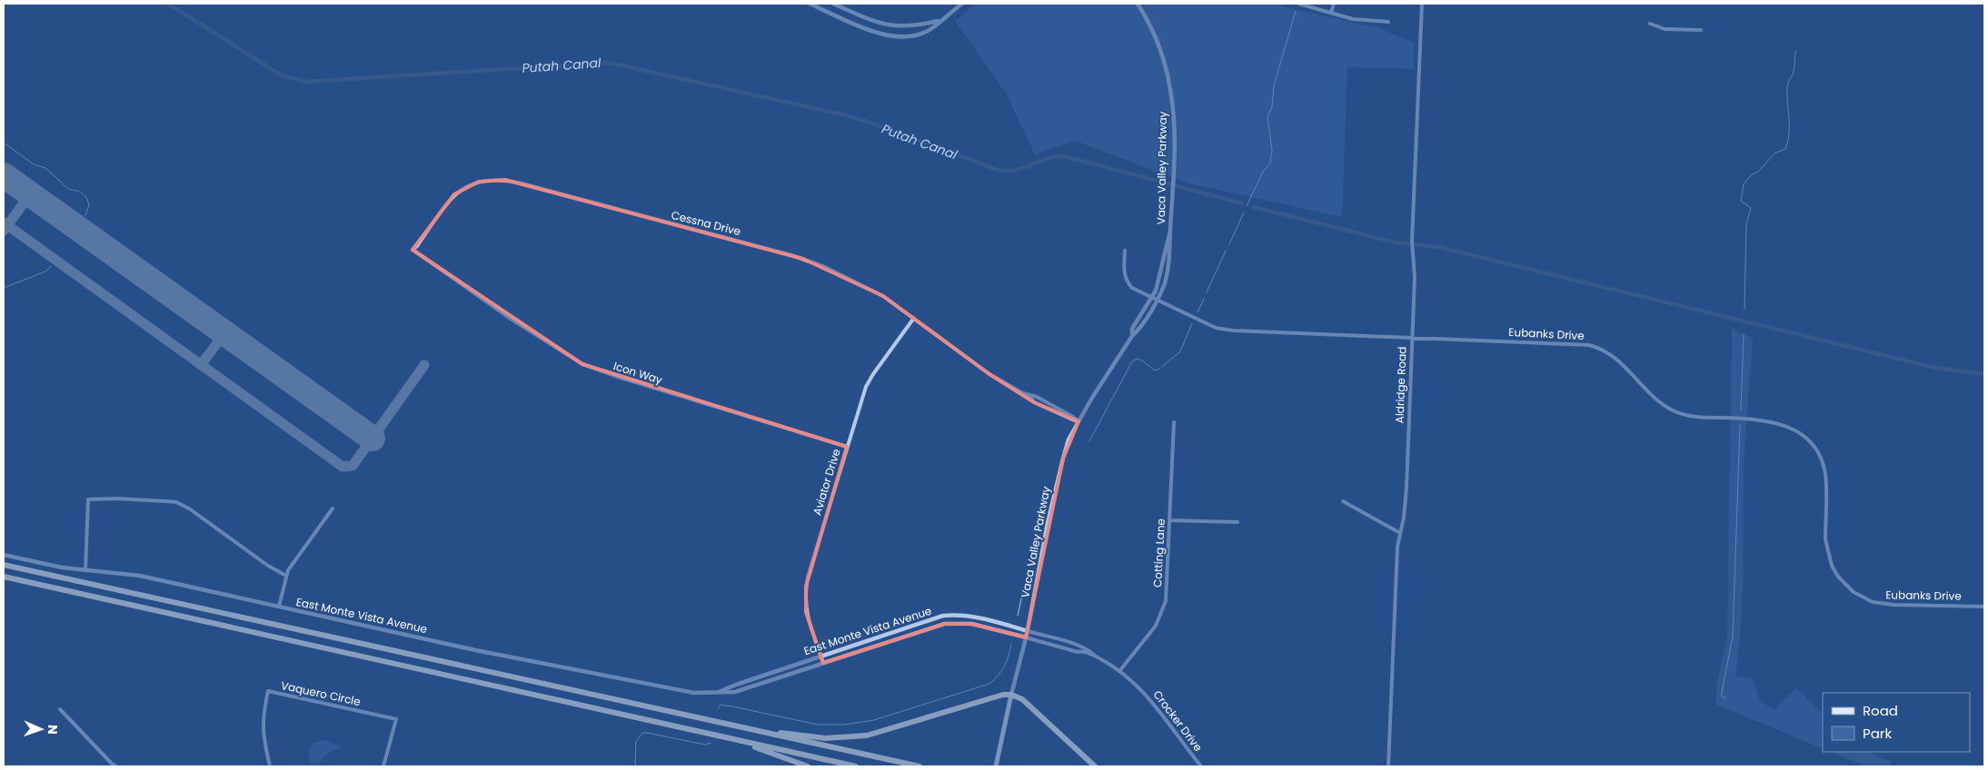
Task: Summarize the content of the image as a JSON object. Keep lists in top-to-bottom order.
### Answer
{
  "streets": {
    "main road": ["Vaca Valley Parkway"],
    "street": [
      "Cessna Drive",
      "Eubanks Drive",
      "Icon Way",
      "Aldridge Road",
      "Aviator Drive",
      "Cotting Lane",
      "East Monte Vista Avenue",
      "Vaquero Circle",
      "Crocker Drive"
    ]
  },
  "crossings": [
    ["Vaca Valley Parkway", "Cessna Drive"],
    ["Vaca Valley Parkway", "Eubanks Drive"],
    ["Vaca Valley Parkway", "East Monte Vista Avenue"],
    ["Vaca Valley Parkway", "Crocker Drive"],
    ["Cessna Drive", "Icon Way"],
    ["Cessna Drive", "Aviator Drive"],
    ["Eubanks Drive", "Aldridge Road"],
    ["Icon Way", "Aviator Drive"],
    ["Aviator Drive", "East Monte Vista Avenue"],
    ["Cotting Lane", "Crocker Drive"],
    ["East Monte Vista Avenue", "Crocker Drive"]
  ],
  "water": ["Putah Canal"],
  "legend": ["Road", "Park"],
  "north": "right"
}
